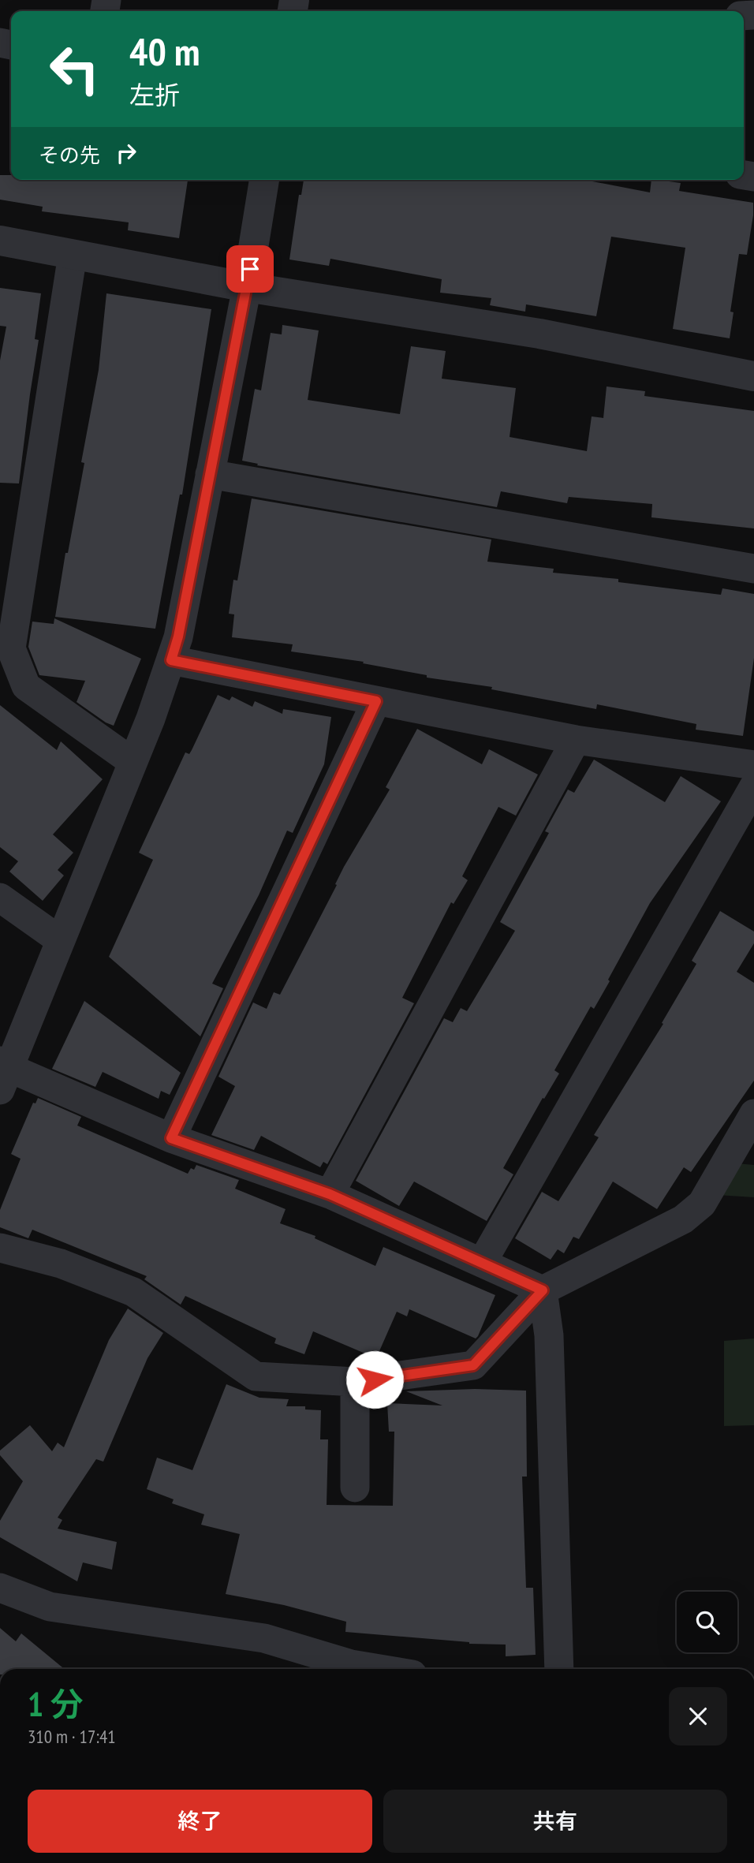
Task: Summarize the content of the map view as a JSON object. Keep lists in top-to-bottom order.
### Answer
{
  "page": {
    "turn": ["40 m", "左折"],
    "then": "その先",
    "heading": ["1 分", "310 m · 17:41"],
    "buttons": ["終了", "共有"]
  }
}
